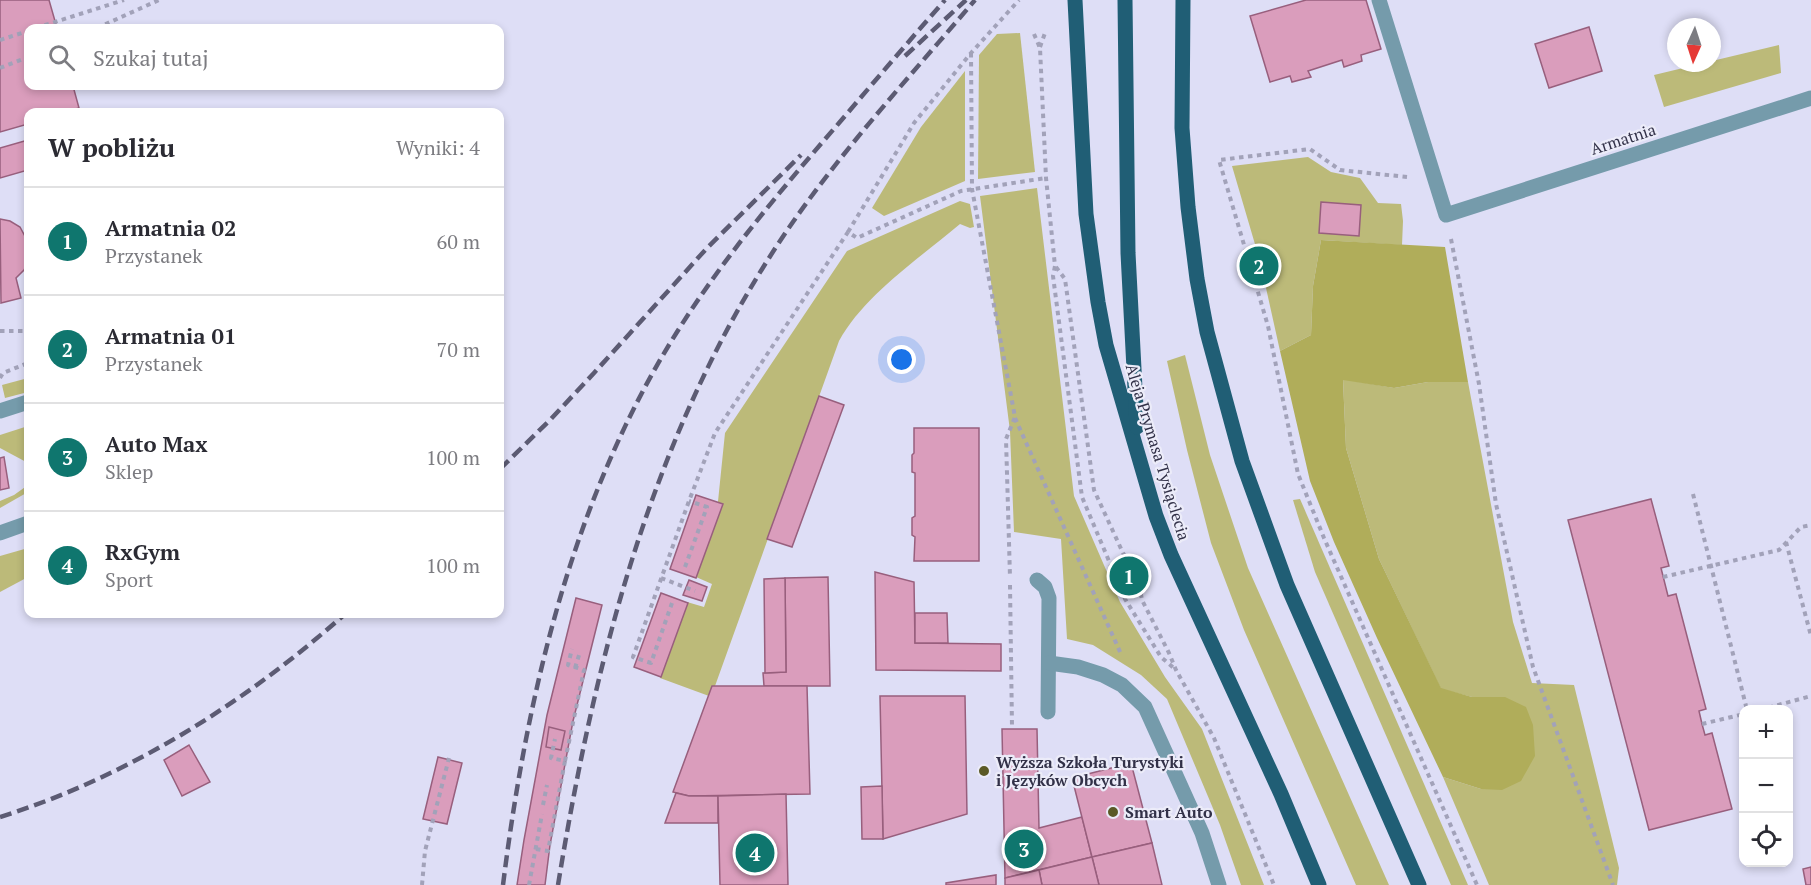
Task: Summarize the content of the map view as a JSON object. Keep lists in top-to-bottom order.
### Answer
{
  "streets": {
    "main road": ["Aleja Prymasa Tysiąclecia"],
    "street": ["Armatnia"]
  },
  "places": ["Wyższa Szkoła Turystyki i Języków Obcych", "Smart Auto"],
  "north": "bottom",
  "page": {
    "search": "Szukaj tutaj",
    "heading": ["W pobliżu", "Wyniki: 4"],
    "list": [
      {
        "mark": "1",
        "name": "Armatnia 02",
        "note": "Przystanek",
        "value": "60 m"
      },
      {
        "mark": "2",
        "name": "Armatnia 01",
        "note": "Przystanek",
        "value": "70 m"
      },
      {
        "mark": "3",
        "name": "Auto Max",
        "note": "Sklep",
        "value": "100 m"
      },
      {
        "mark": "4",
        "name": "RxGym",
        "note": "Sport",
        "value": "100 m"
      }
    ],
    "pins": [
      "2",
      "1",
      "3",
      "4"
    ],
    "map_buttons": ["+", "−"]
  }
}
